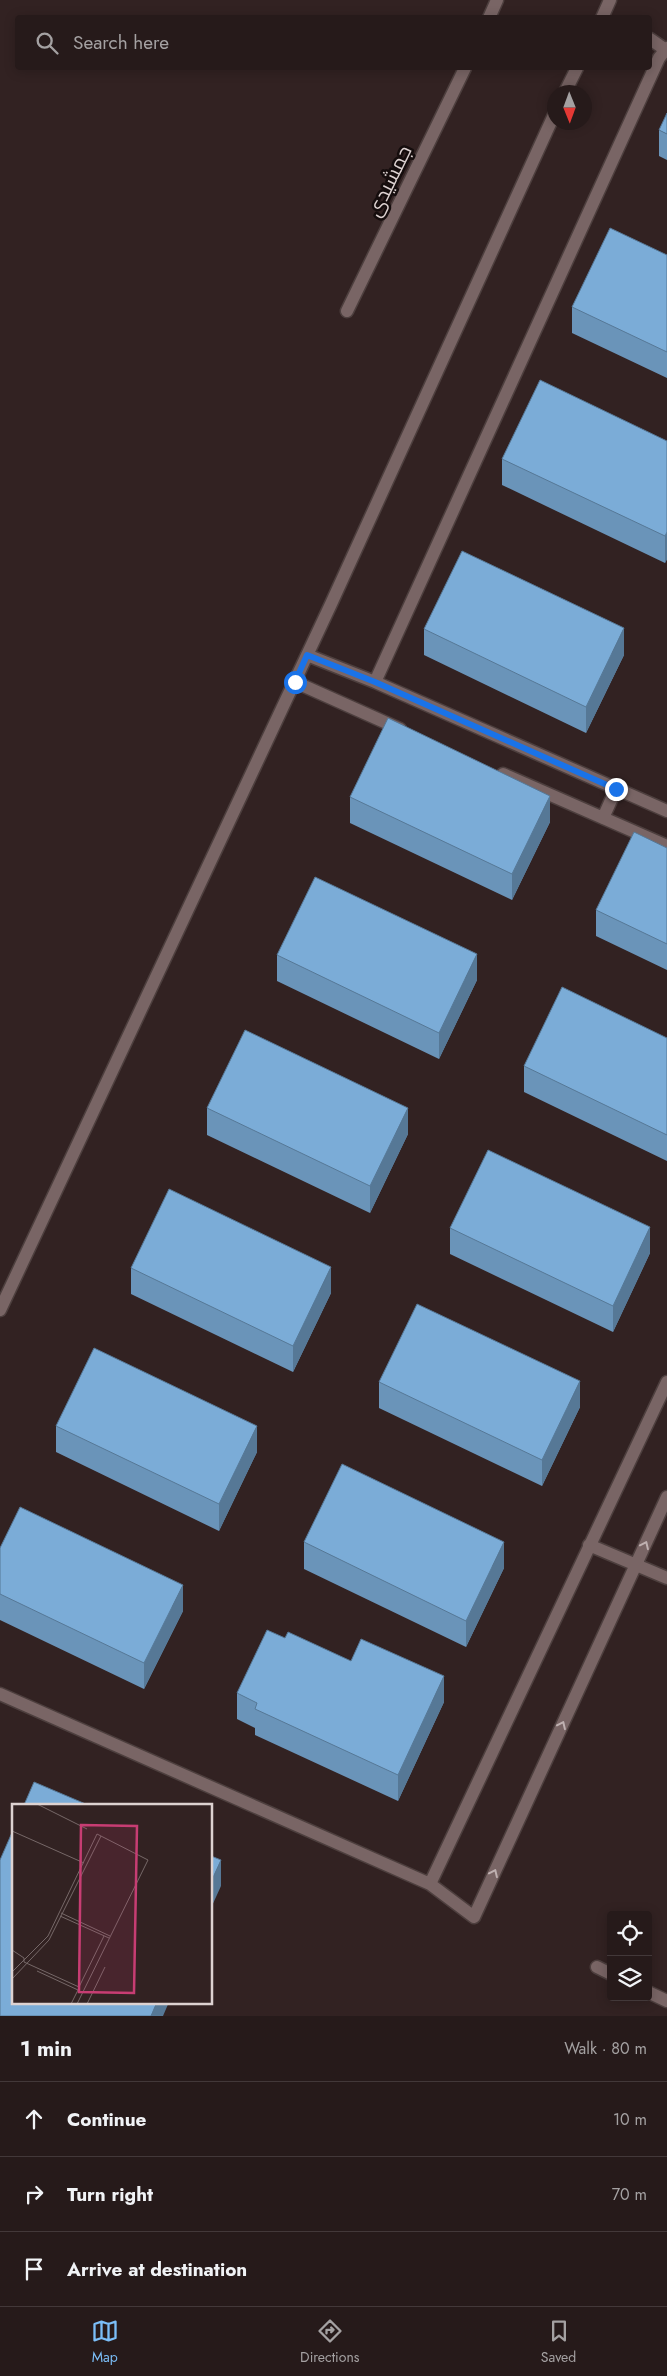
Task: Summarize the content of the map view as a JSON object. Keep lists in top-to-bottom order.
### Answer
{
  "streets": {
    "street": ["جمشیدی"]
  },
  "north": "bottom",
  "page": {
    "search": "Search here",
    "heading": ["1 min", "Walk · 80 m"],
    "list": [
      ["Continue", "10 m"],
      ["Turn right", "70 m"],
      "Arrive at destination"
    ],
    "nav": ["Map", "Directions", "Saved"]
  }
}
